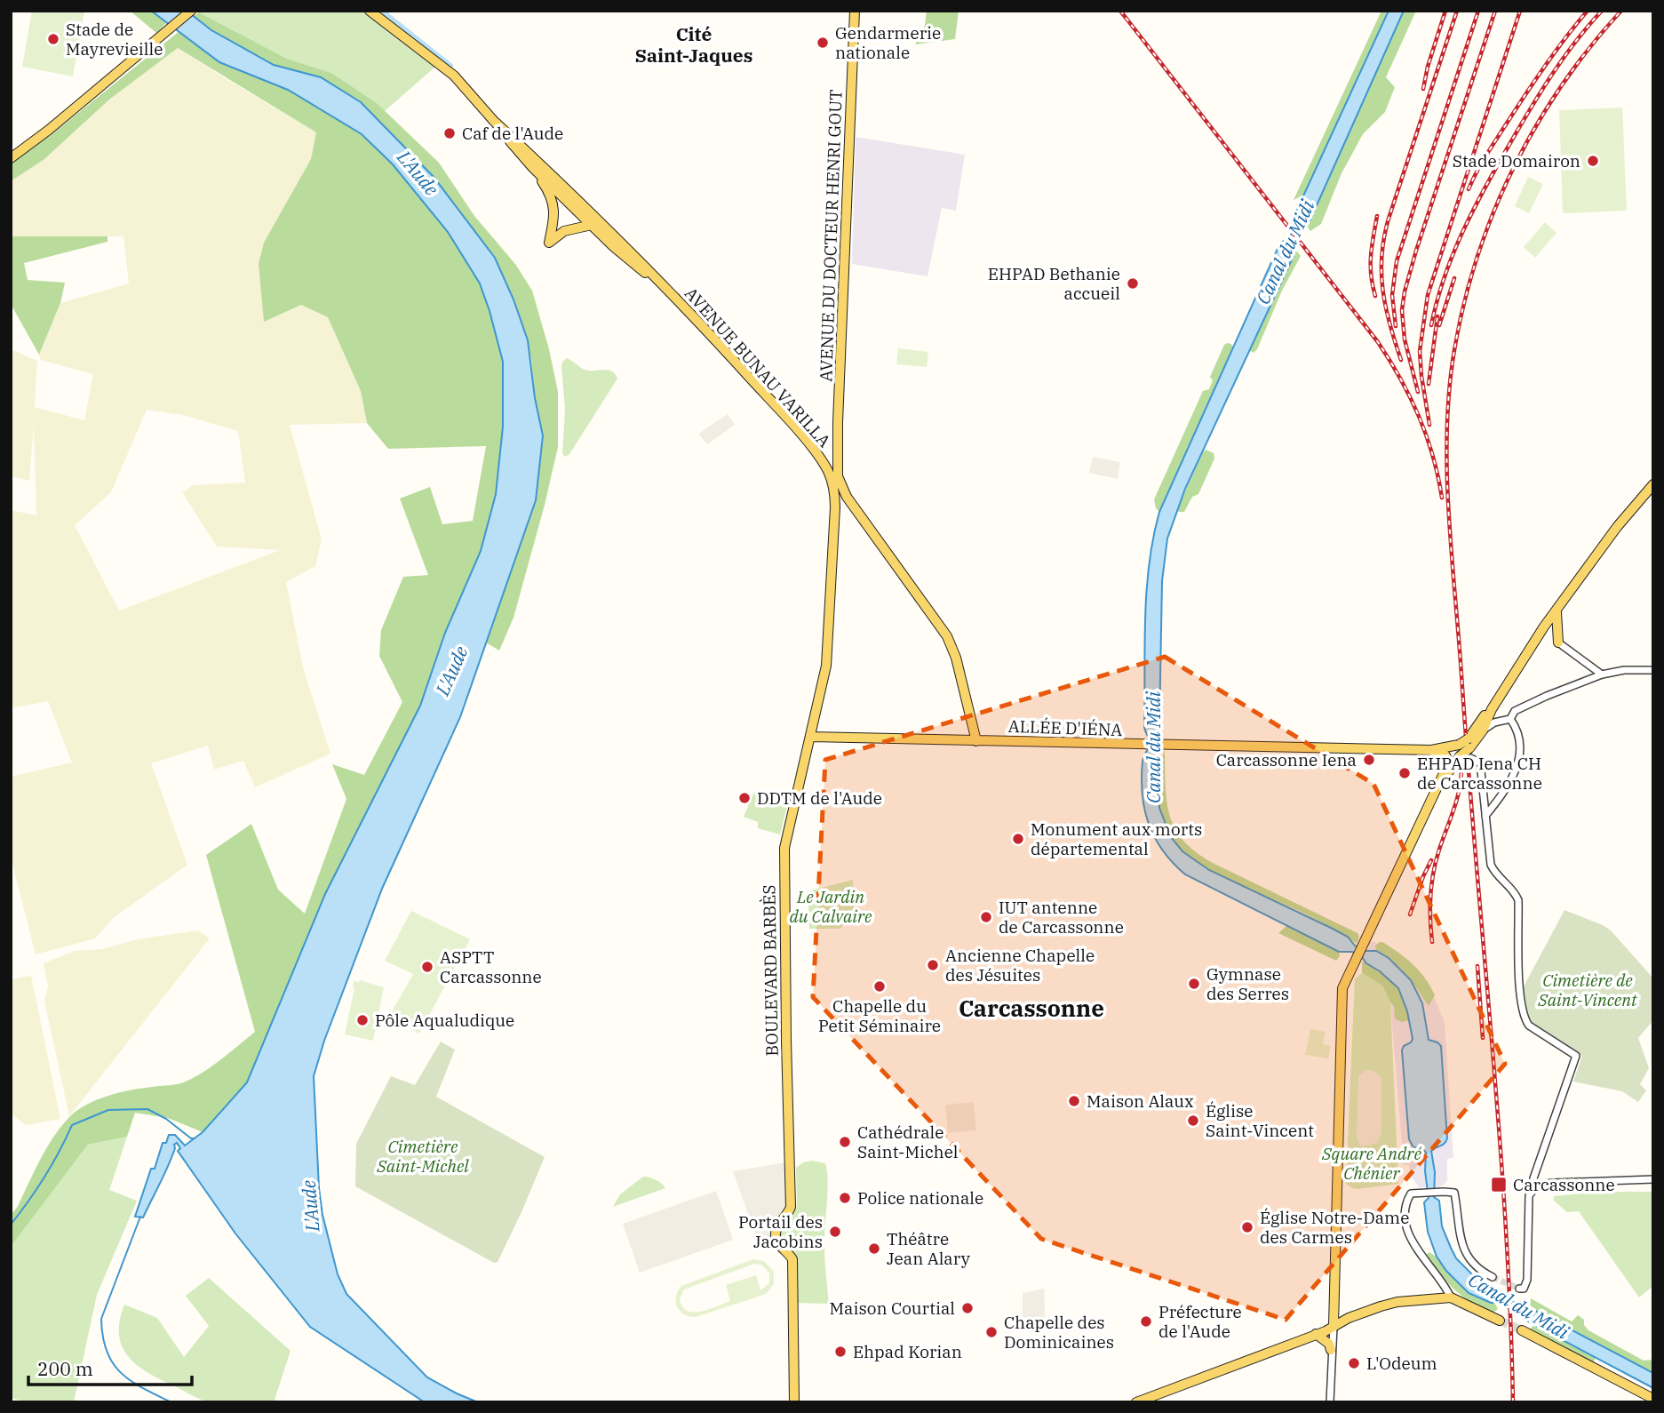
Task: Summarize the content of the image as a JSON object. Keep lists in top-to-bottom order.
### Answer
{
  "streets": {
    "main road": [
      "AVENUE DU DOCTEUR HENRI GOUT",
      "AVENUE BUNAU VARILLA",
      "ALLÉE D'IÉNA",
      "BOULEVARD BARBÈS"
    ]
  },
  "crossings": [
    ["AVENUE DU DOCTEUR HENRI GOUT", "AVENUE BUNAU VARILLA"],
    ["AVENUE BUNAU VARILLA", "ALLÉE D'IÉNA"],
    ["ALLÉE D'IÉNA", "BOULEVARD BARBÈS"]
  ],
  "districts": ["Cité Saint-Jaques", "Carcassonne"],
  "water": ["L'Aude", "Canal du Midi"],
  "parks": [
    "Le Jardin du Calvaire",
    "Cimetière de Saint-Vincent",
    "Cimetière Saint-Michel",
    "Square André Chénier"
  ],
  "places": {
    "other": [
      "Stade de Mayrevieille",
      "Gendarmerie nationale",
      "Caf de l'Aude",
      "Stade Domairon",
      "EHPAD Bethanie accueil",
      "Carcassonne Iena",
      "EHPAD Iena CH de Carcassonne",
      "DDTM de l'Aude",
      "Monument aux morts départemental",
      "IUT antenne de Carcassonne",
      "Ancienne Chapelle des Jésuites",
      "ASPTT Carcassonne",
      "Gymnase des Serres",
      "Chapelle du Petit Séminaire",
      "Pôle Aqualudique",
      "Maison Alaux",
      "Église Saint-Vincent",
      "Cathédrale Saint-Michel",
      "Police nationale",
      "Église Notre-Dame des Carmes",
      "Portail des Jacobins",
      "Théâtre Jean Alary",
      "Maison Courtial",
      "Préfecture de l'Aude",
      "Chapelle des Dominicaines",
      "Ehpad Korian",
      "L'Odeum"
    ],
    "transit": ["Carcassonne"]
  },
  "scale_bar": "200 m"
}
